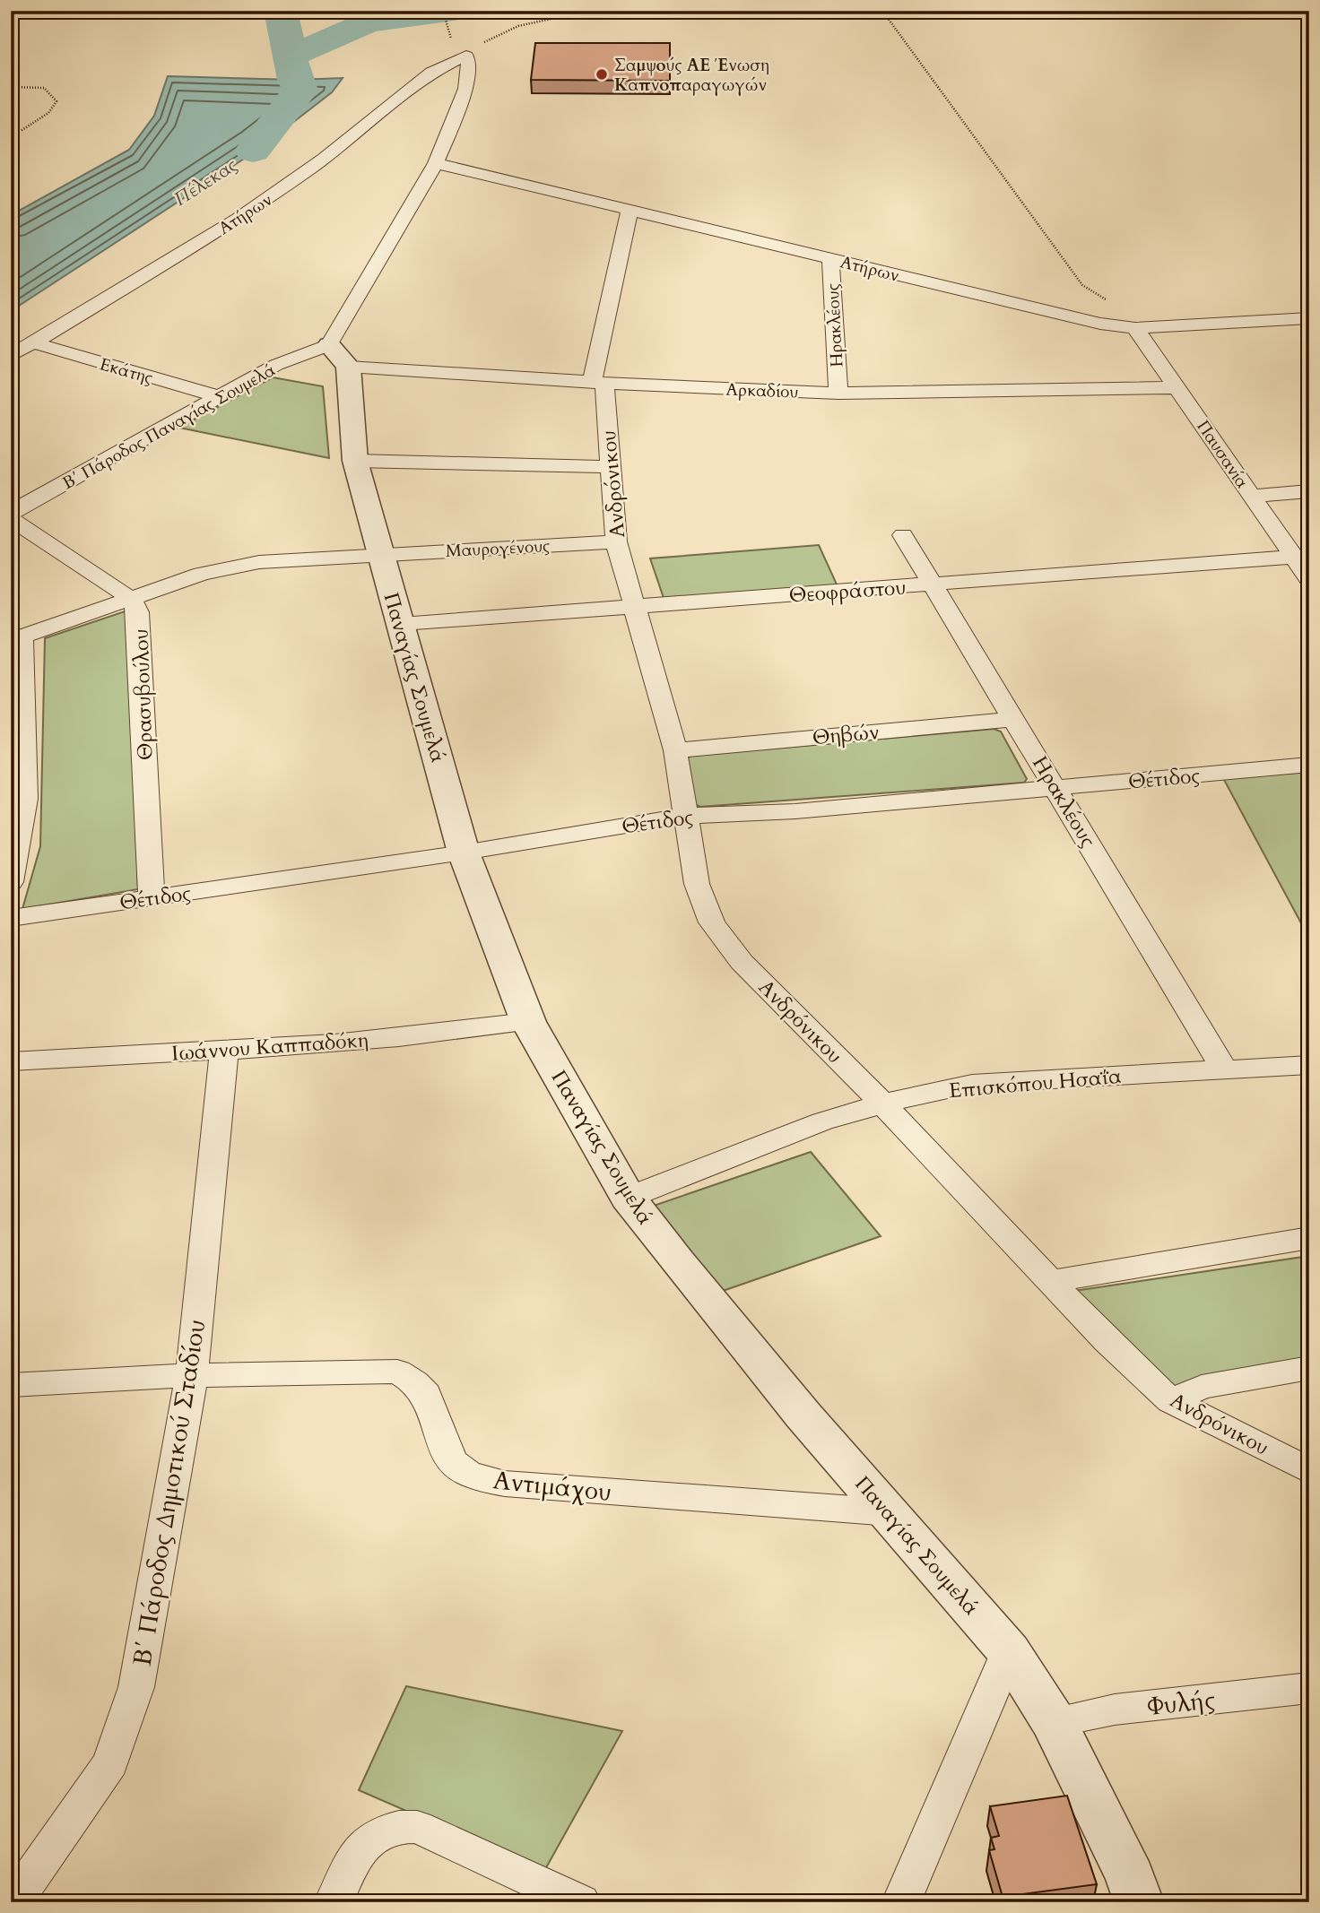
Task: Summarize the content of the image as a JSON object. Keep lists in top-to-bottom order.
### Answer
{
  "streets": {
    "street": [
      "Ατήρων",
      "Ηρακλέους",
      "Εκάτης",
      "Αρκαδίου",
      "Β΄ Πάροδος Παναγίας Σουμελά",
      "Παυσανία",
      "Ανδρόνικου",
      "Μαυρογένους",
      "Θεοφράστου",
      "Παναγίας Σουμελά",
      "Θρασυβούλου",
      "Θηβών",
      "Θέτιδος",
      "Ιωάννου Καππαδόκη",
      "Επισκόπου Ησαΐα",
      "Αντιμάχου",
      "Β΄ Πάροδος Δημοτικού Σταδίου",
      "Φυλής"
    ]
  },
  "crossings": [
    ["Ατήρων", "Ηρακλέους"],
    ["Ατήρων", "Εκάτης"],
    ["Ατήρων", "Παυσανία"],
    ["Ατήρων", "Ανδρόνικου"],
    ["Ηρακλέους", "Αρκαδίου"],
    ["Ηρακλέους", "Θεοφράστου"],
    ["Ηρακλέους", "Θηβών"],
    ["Ηρακλέους", "Θέτιδος"],
    ["Ηρακλέους", "Επισκόπου Ησαΐα"],
    ["Εκάτης", "Β΄ Πάροδος Παναγίας Σουμελά"],
    ["Αρκαδίου", "Β΄ Πάροδος Παναγίας Σουμελά"],
    ["Αρκαδίου", "Παυσανία"],
    ["Αρκαδίου", "Ανδρόνικου"],
    ["Αρκαδίου", "Παναγίας Σουμελά"],
    ["Β΄ Πάροδος Παναγίας Σουμελά", "Παναγίας Σουμελά"],
    ["Παυσανία", "Θεοφράστου"],
    ["Ανδρόνικου", "Μαυρογένους"],
    ["Ανδρόνικου", "Θεοφράστου"],
    ["Ανδρόνικου", "Θηβών"],
    ["Ανδρόνικου", "Θέτιδος"],
    ["Ανδρόνικου", "Επισκόπου Ησαΐα"],
    ["Μαυρογένους", "Παναγίας Σουμελά"],
    ["Μαυρογένους", "Θρασυβούλου"],
    ["Θεοφράστου", "Παναγίας Σουμελά"],
    ["Παναγίας Σουμελά", "Θέτιδος"],
    ["Παναγίας Σουμελά", "Ιωάννου Καππαδόκη"],
    ["Παναγίας Σουμελά", "Επισκόπου Ησαΐα"],
    ["Παναγίας Σουμελά", "Αντιμάχου"],
    ["Παναγίας Σουμελά", "Φυλής"],
    ["Θρασυβούλου", "Θέτιδος"],
    ["Ιωάννου Καππαδόκη", "Β΄ Πάροδος Δημοτικού Σταδίου"],
    ["Αντιμάχου", "Β΄ Πάροδος Δημοτικού Σταδίου"]
  ],
  "water": ["Πέλεκας"],
  "places": ["Σαμψούς ΑΕ Ένωση Καπνοπαραγωγών"]
}
